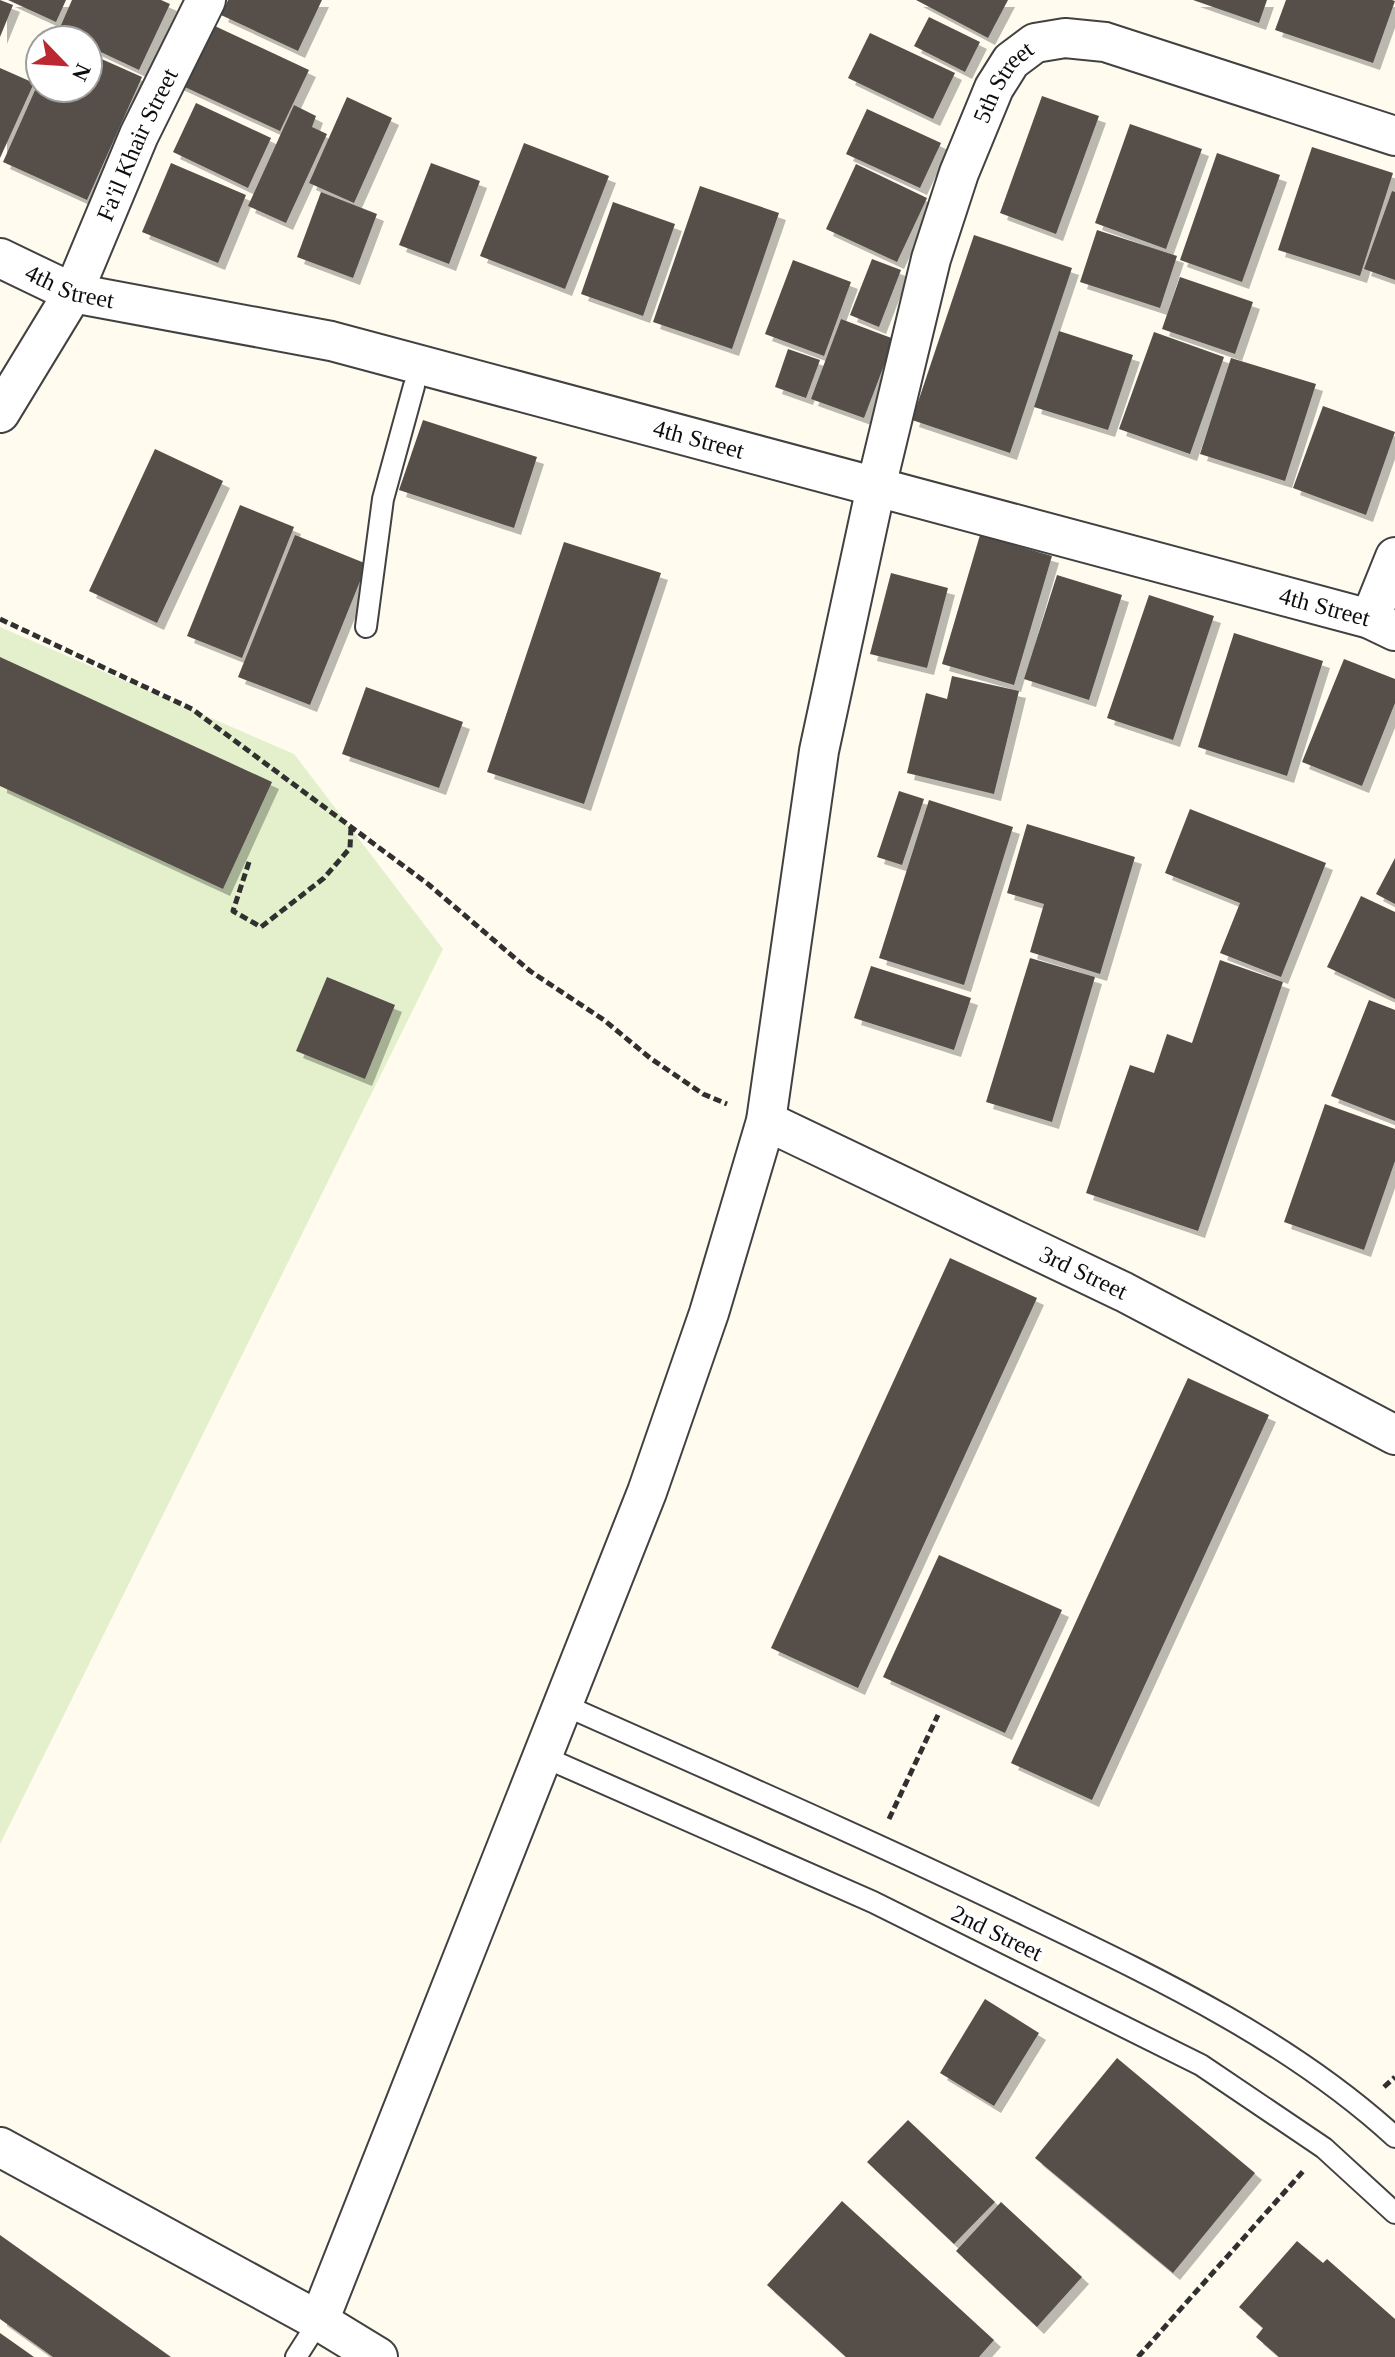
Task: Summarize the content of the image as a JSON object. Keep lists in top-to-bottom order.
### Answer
{
  "streets": {
    "street": [
      "5th Street",
      "Fa'il Khair Street",
      "4th Street",
      "3rd Street"
    ],
    "lane": ["2nd Street"]
  },
  "crossings": [
    ["5th Street", "4th Street"],
    ["5th Street", "3rd Street"],
    ["5th Street", "2nd Street"],
    ["Fa'il Khair Street", "4th Street"]
  ],
  "north": "bottom right"
}
